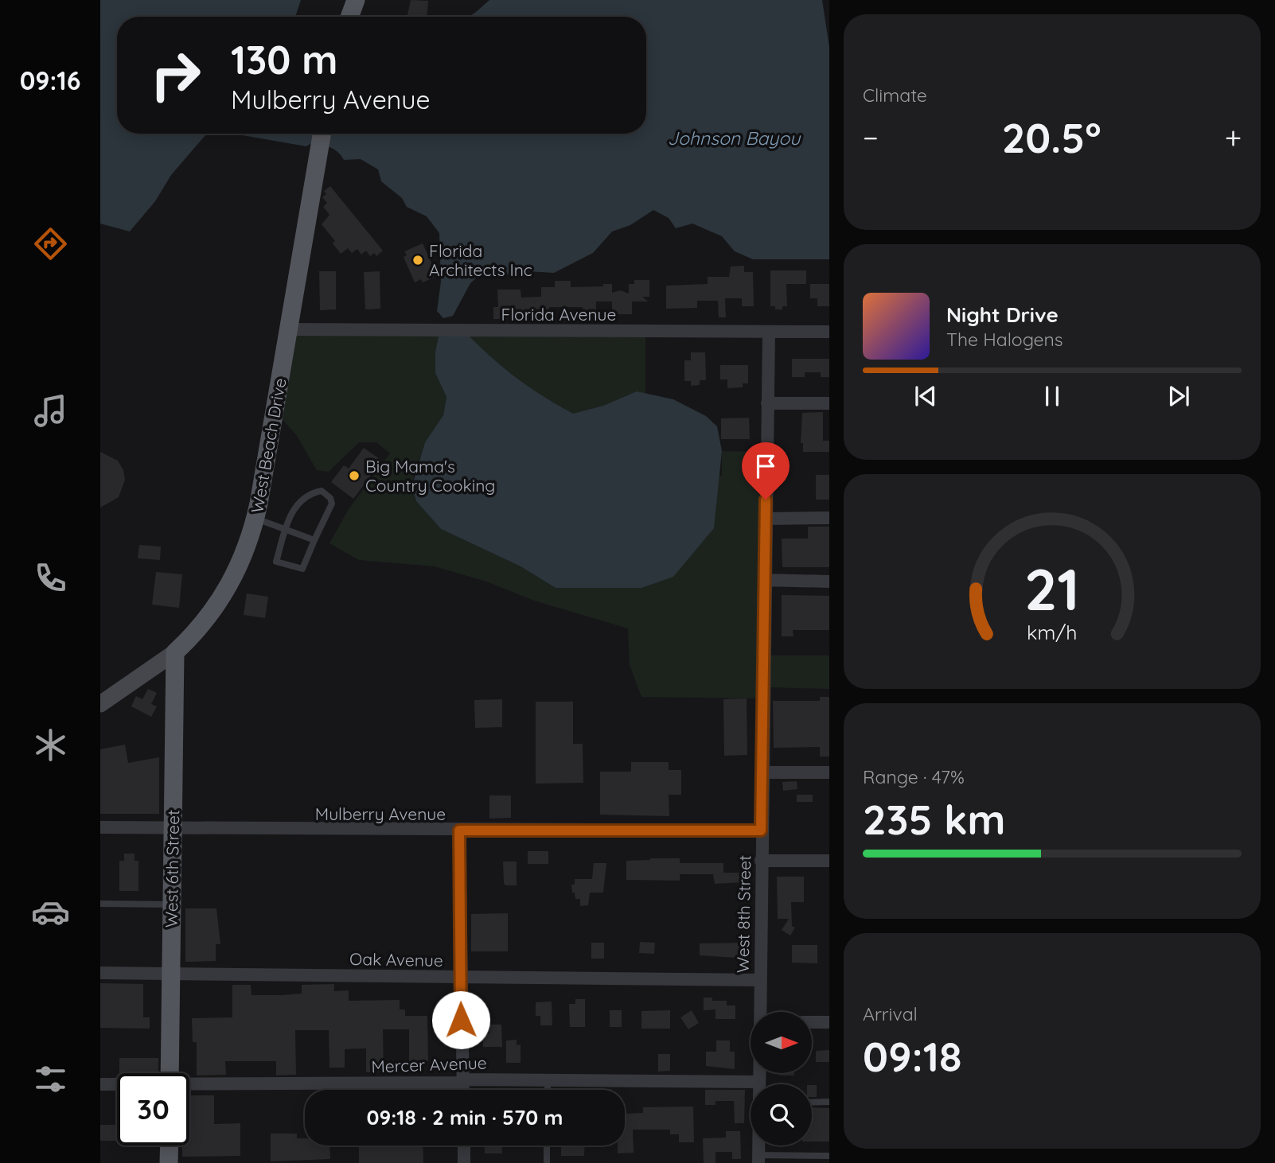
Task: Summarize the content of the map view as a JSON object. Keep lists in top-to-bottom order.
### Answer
{
  "streets": {
    "main road": ["West Beach Drive", "West 6th Street"],
    "street": [
      "Florida Avenue",
      "Mulberry Avenue",
      "West 8th Street",
      "Oak Avenue",
      "Mercer Avenue"
    ]
  },
  "crossings": [
    ["Florida Avenue", "West Beach Drive"],
    ["Florida Avenue", "West 8th Street"],
    ["West Beach Drive", "West 6th Street"],
    ["Mulberry Avenue", "West 6th Street"],
    ["Mulberry Avenue", "West 8th Street"],
    ["West 6th Street", "Oak Avenue"],
    ["West 8th Street", "Oak Avenue"],
    ["West 8th Street", "Mercer Avenue"]
  ],
  "water": ["Johnson Bayou"],
  "places": ["Florida Architects Inc", "Big Mama's Country Cooking"],
  "north": "right",
  "page": {
    "tabs": "09:16",
    "tile": [
      "Climate",
      ["Range · 47%", "235 km"],
      ["Arrival", "09:18"]
    ],
    "turn": ["130 m", "Mulberry Avenue"],
    "heat": ["−", "20.5°", "+"],
    "song": ["Night Drive", "The Halogens"],
    "limit": "30",
    "trip": "09:18 · 2 min · 570 m",
    "gauge": ["21", "km/h"]
  }
}
